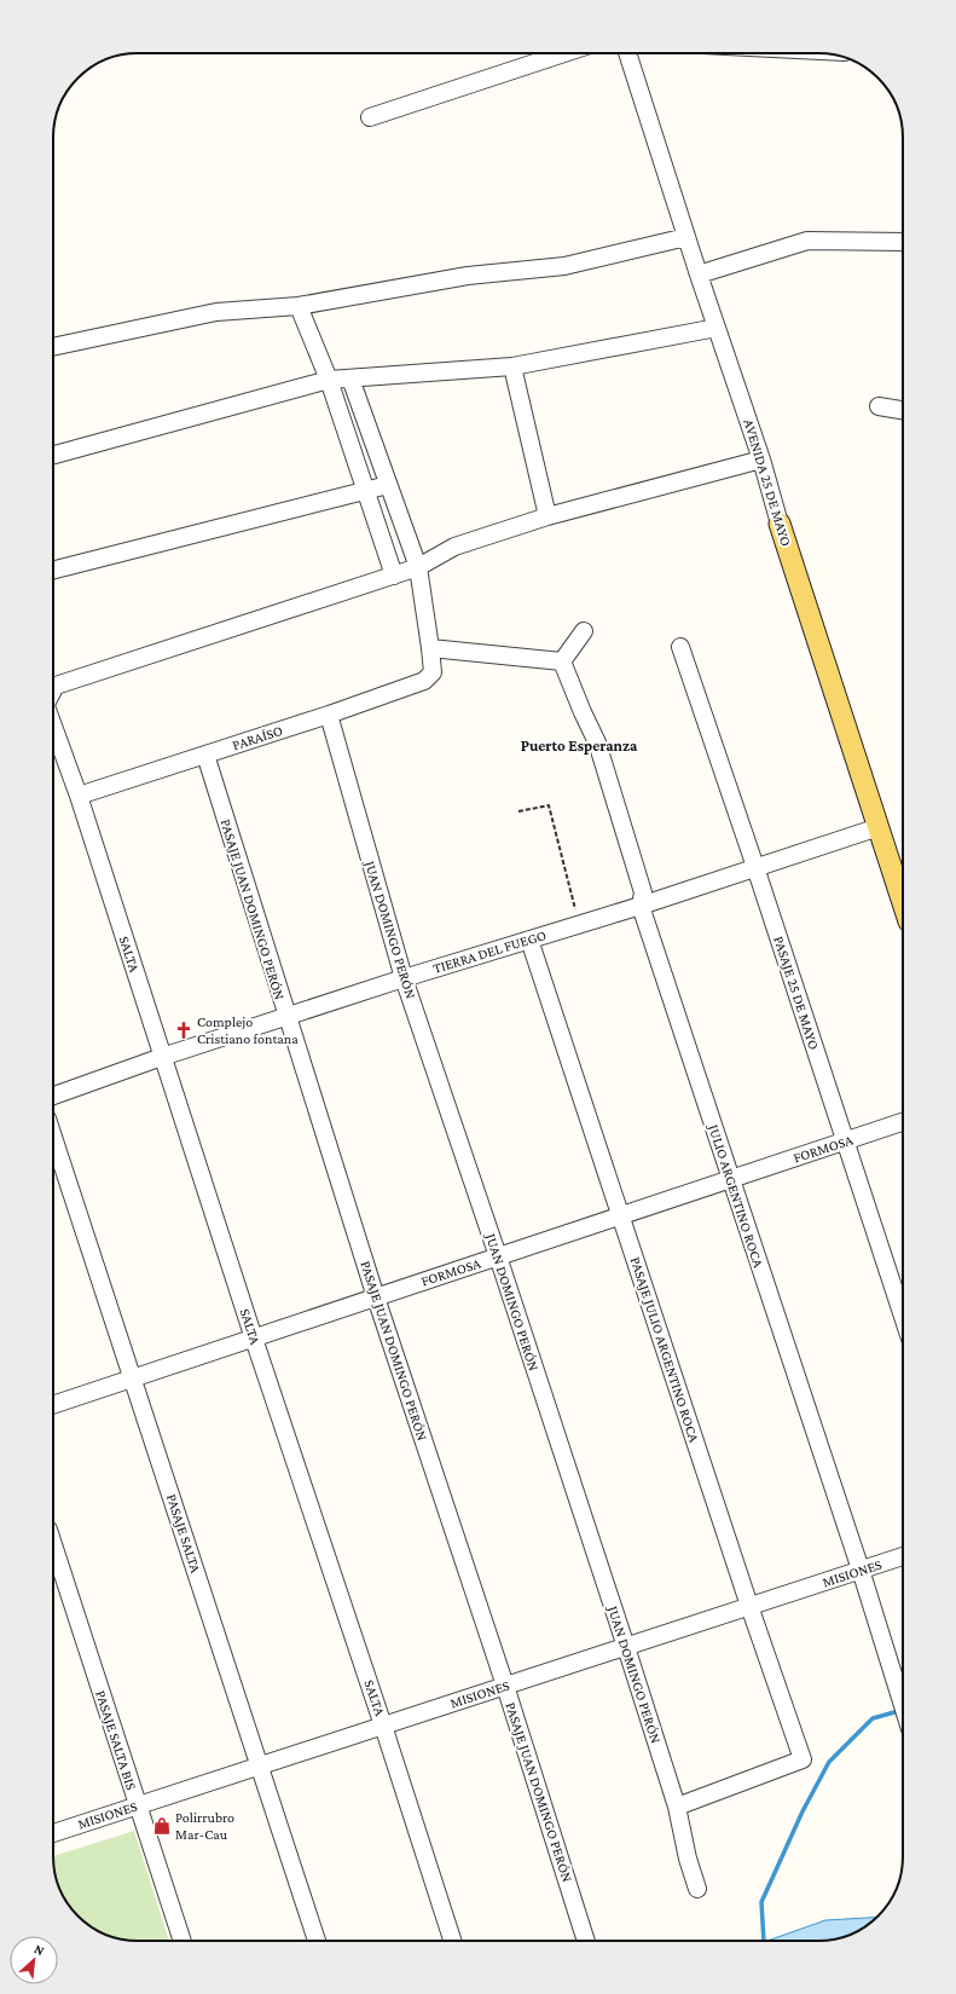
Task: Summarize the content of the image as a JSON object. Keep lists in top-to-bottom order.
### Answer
{
  "streets": {
    "main road": ["AVENIDA 25 DE MAYO"],
    "street": [
      "PARAÍSO",
      "PASAJE JUAN DOMINGO PERÓN",
      "JUAN DOMINGO PERÓN",
      "TIERRA DEL FUEGO",
      "SALTA",
      "PASAJE 25 DE MAYO",
      "FORMOSA",
      "JULIO ARGENTINO ROCA",
      "PASAJE JULIO ARGENTINO ROCA",
      "PASAJE SALTA",
      "MISIONES",
      "PASAJE SALTA BIS"
    ]
  },
  "crossings": [
    ["AVENIDA 25 DE MAYO", "TIERRA DEL FUEGO"],
    ["PARAÍSO", "PASAJE JUAN DOMINGO PERÓN"],
    ["PARAÍSO", "JUAN DOMINGO PERÓN"],
    ["PARAÍSO", "SALTA"],
    ["PASAJE JUAN DOMINGO PERÓN", "TIERRA DEL FUEGO"],
    ["PASAJE JUAN DOMINGO PERÓN", "FORMOSA"],
    ["PASAJE JUAN DOMINGO PERÓN", "MISIONES"],
    ["JUAN DOMINGO PERÓN", "TIERRA DEL FUEGO"],
    ["JUAN DOMINGO PERÓN", "FORMOSA"],
    ["JUAN DOMINGO PERÓN", "PASAJE JULIO ARGENTINO ROCA"],
    ["JUAN DOMINGO PERÓN", "MISIONES"],
    ["TIERRA DEL FUEGO", "SALTA"],
    ["TIERRA DEL FUEGO", "PASAJE 25 DE MAYO"],
    ["TIERRA DEL FUEGO", "JULIO ARGENTINO ROCA"],
    ["TIERRA DEL FUEGO", "PASAJE JULIO ARGENTINO ROCA"],
    ["SALTA", "FORMOSA"],
    ["SALTA", "MISIONES"],
    ["PASAJE 25 DE MAYO", "FORMOSA"],
    ["FORMOSA", "JULIO ARGENTINO ROCA"],
    ["FORMOSA", "PASAJE JULIO ARGENTINO ROCA"],
    ["FORMOSA", "PASAJE SALTA"],
    ["JULIO ARGENTINO ROCA", "MISIONES"],
    ["PASAJE JULIO ARGENTINO ROCA", "MISIONES"],
    ["PASAJE SALTA", "MISIONES"],
    ["MISIONES", "PASAJE SALTA BIS"]
  ],
  "districts": ["Puerto Esperanza"],
  "places": {
    "church": ["Complejo Cristiano fontana"],
    "shop": ["Polirrubro Mar-Cau"]
  },
  "north": "top right"
}
